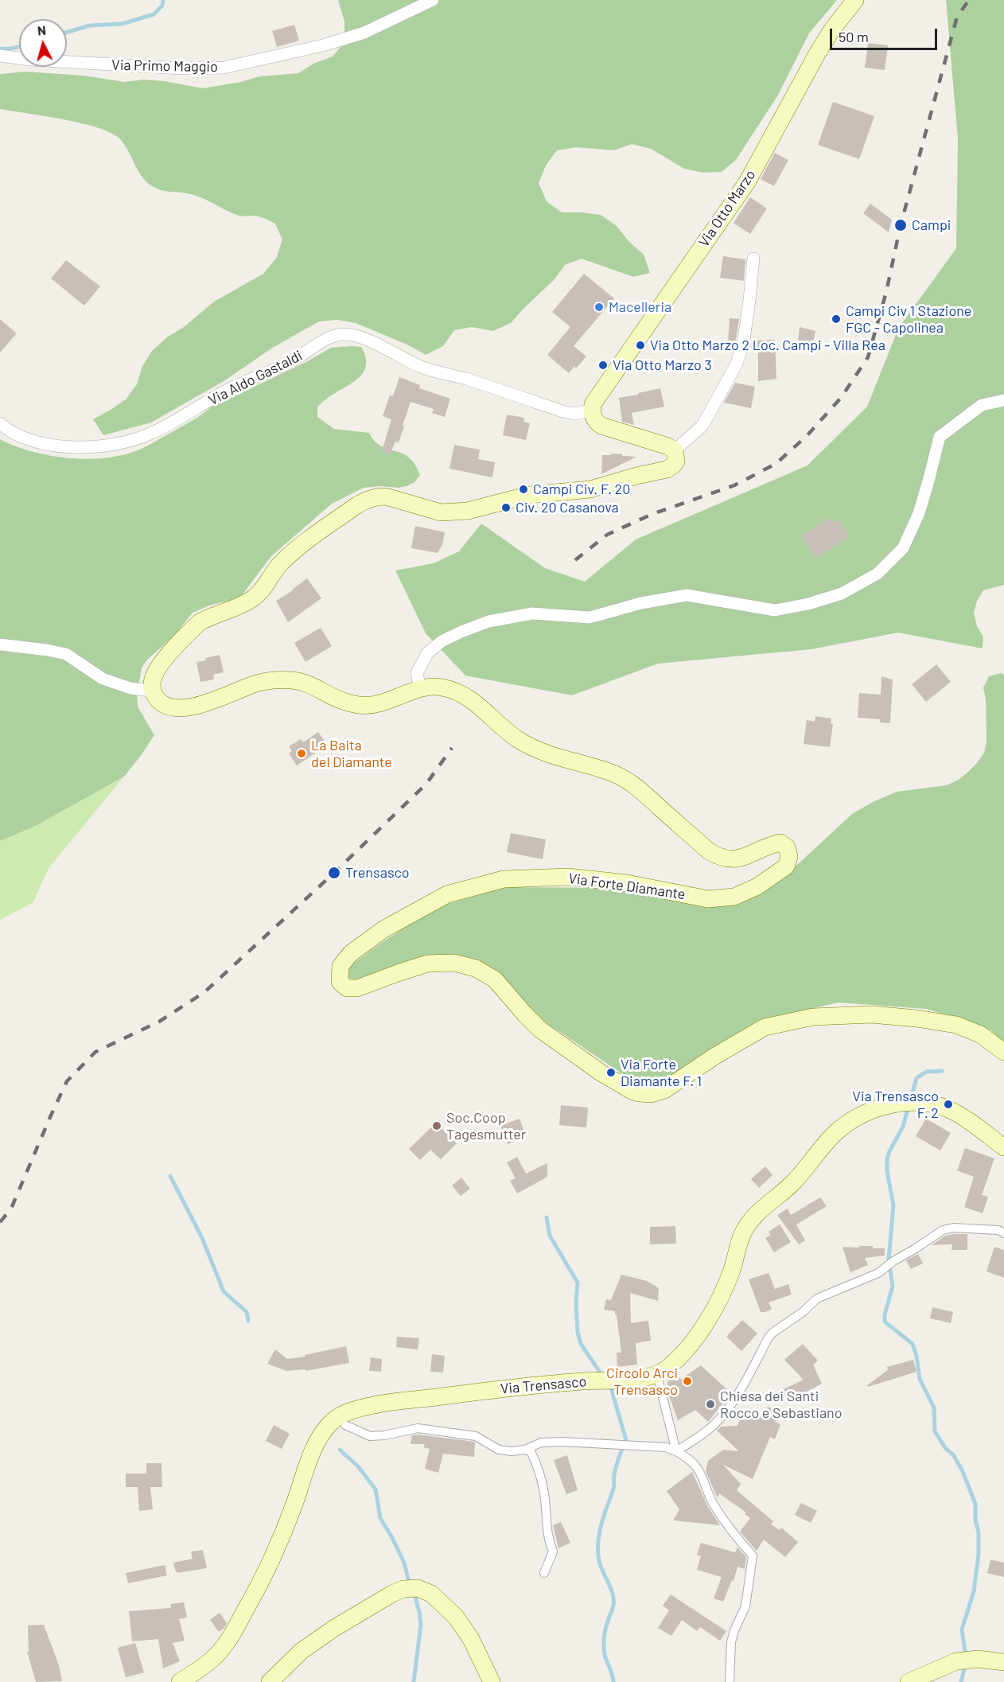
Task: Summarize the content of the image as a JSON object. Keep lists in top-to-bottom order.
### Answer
{
  "streets": {
    "main road": ["Via Otto Marzo", "Via Forte Diamante", "Via Trensasco"],
    "street": ["Via Primo Maggio", "Via Aldo Gastaldi"]
  },
  "crossings": [
    ["Via Otto Marzo", "Via Aldo Gastaldi"]
  ],
  "places": [
    "Campi",
    "Macelleria",
    "Campi Civ 1 Stazione FGC - Capolinea",
    "Via Otto Marzo 2 Loc. Campi - Villa Rea",
    "Via Otto Marzo 3",
    "Campi Civ. F. 20",
    "Civ. 20 Casanova",
    "La Baita del Diamante",
    "Trensasco",
    "Via Forte Diamante F. 1",
    "Via Trensasco F. 2",
    "Soc.Coop Tagesmutter",
    "Circolo Arci Trensasco",
    "Chiesa dei Santi Rocco e Sebastiano"
  ],
  "scale_bar": "50 m",
  "north": "top"
}
